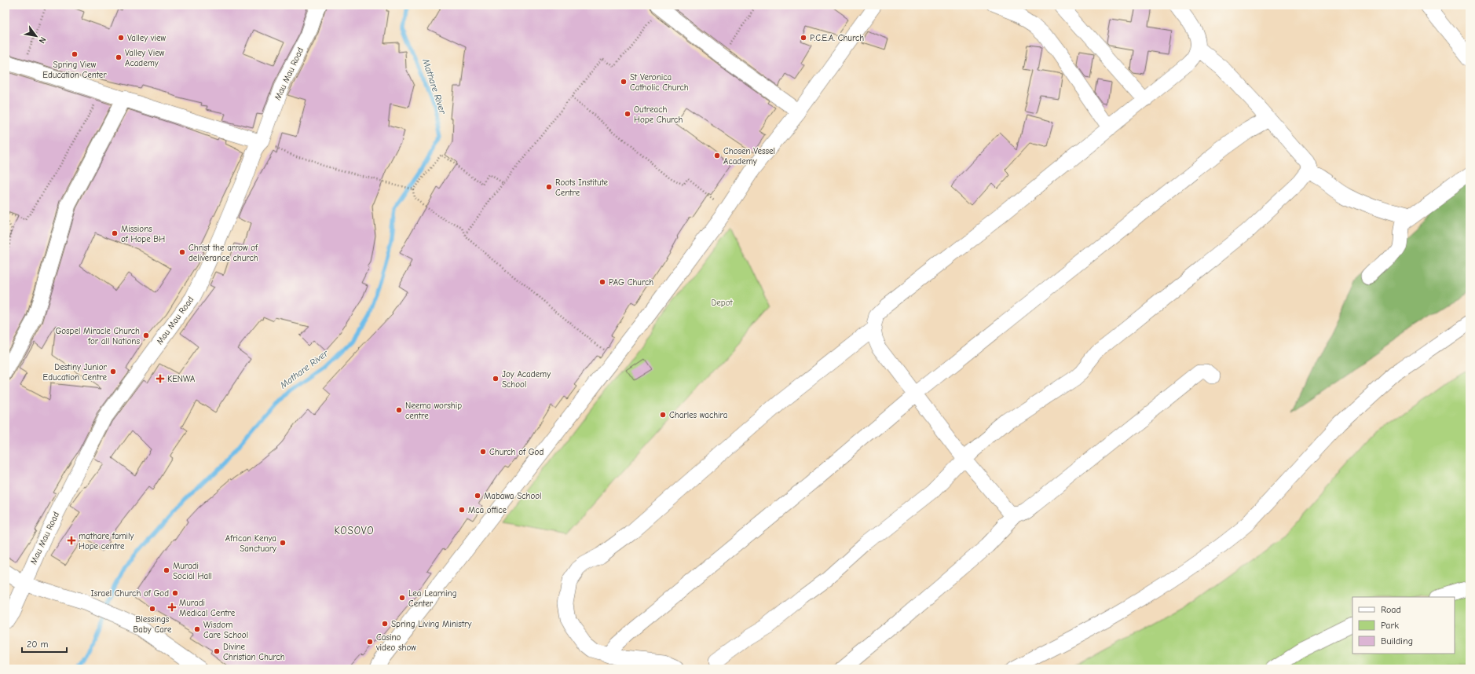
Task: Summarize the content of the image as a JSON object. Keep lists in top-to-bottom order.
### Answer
{
  "streets": {
    "street": ["Mau Mau Road"]
  },
  "districts": ["KOSOVO"],
  "water": ["Mathare River"],
  "parks": ["Depot"],
  "places": {
    "other": [
      "Valley view",
      "P.C.E.A. Church",
      "Spring View Education Center",
      "Valley View Academy",
      "St Veronica Catholic Church",
      "Outreach Hope Church",
      "Chosen Vessel Academy",
      "Roots Institute Centre",
      "Missions of Hope BH",
      "Christ the arrow of deliverance church",
      "PAG Church",
      "Gospel Miracle Church for all Nations",
      "Destiny Junior Education Centre",
      "Joy Academy School",
      "Neema worship centre",
      "Charles wachira",
      "Church of God",
      "Mabawa School",
      "Mca office",
      "African Kenya Sanctuary",
      "Muradi Social Hall",
      "Israel Church of God",
      "Lea Learning Center",
      "Blessings Baby Care",
      "Spring Living Ministry",
      "Wisdom Care School",
      "Casino video show",
      "Divine Christian Church"
    ],
    "health": ["KENWA", "mathare family Hope centre", "Muradi Medical Centre"]
  },
  "legend": ["Road", "Park", "Building"],
  "scale_bar": "20 m",
  "north": "bottom right"
}
